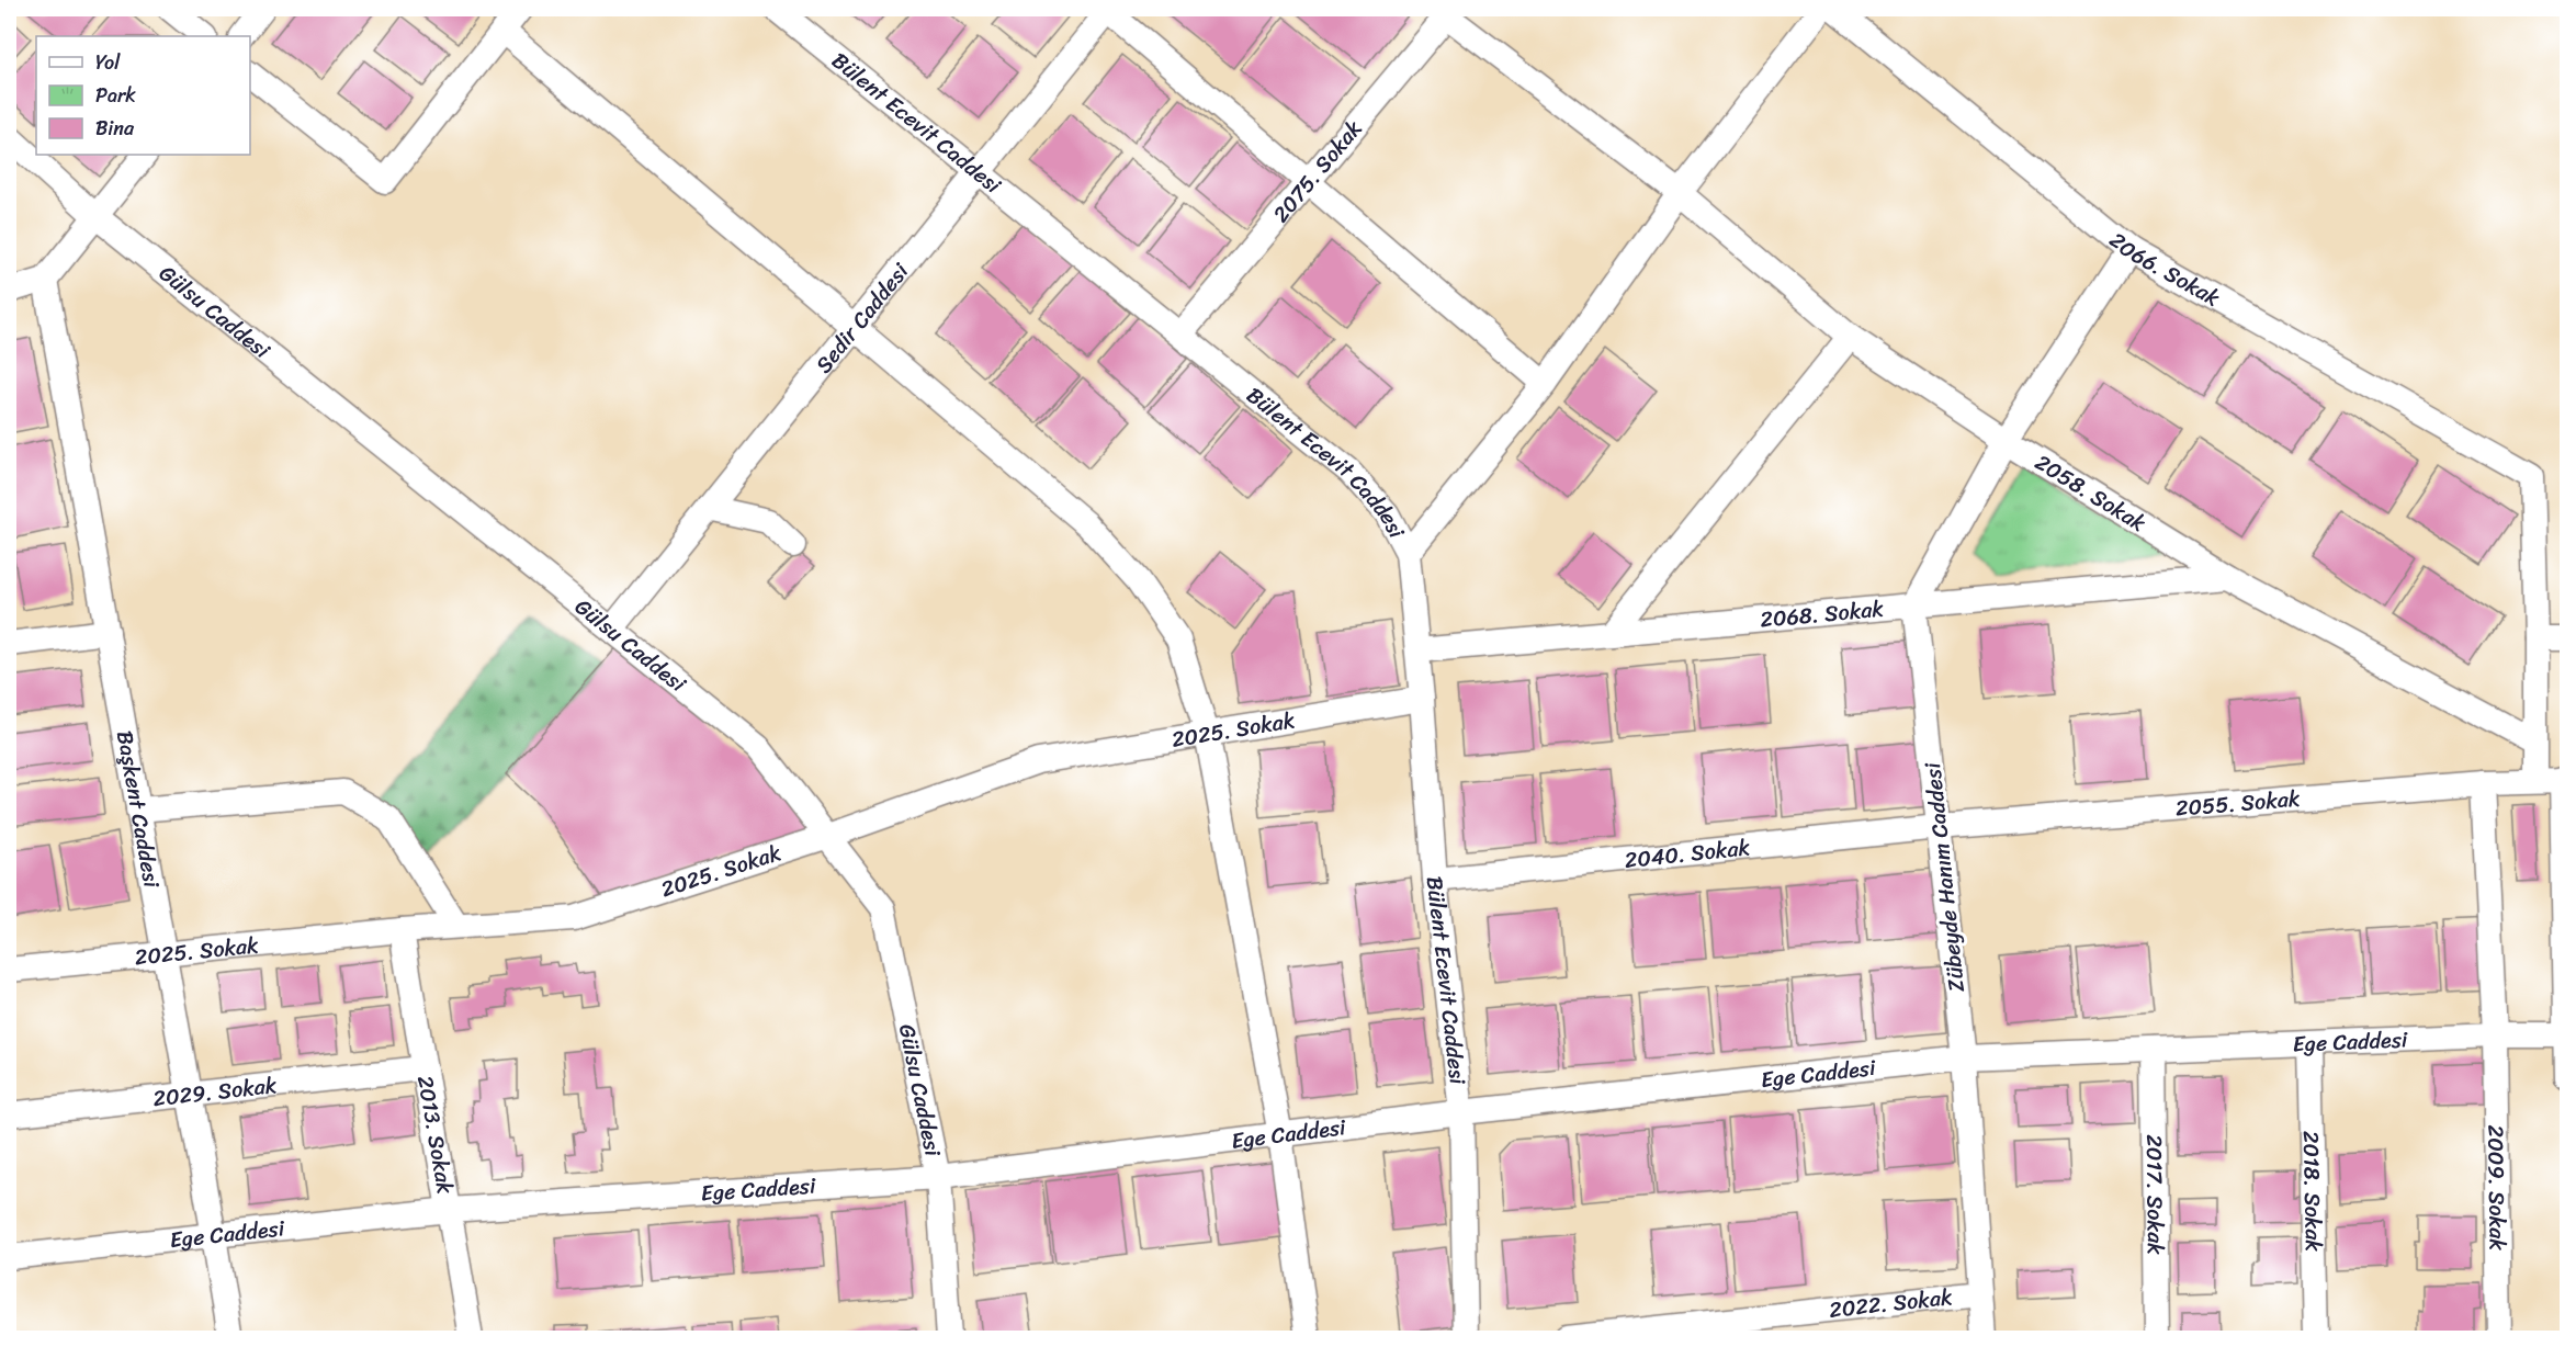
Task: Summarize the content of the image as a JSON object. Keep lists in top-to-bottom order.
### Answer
{
  "streets": {
    "street": [
      "Bülent Ecevit Caddesi",
      "2075. Sokak",
      "2066. Sokak",
      "Gülsu Caddesi",
      "Sedir Caddesi",
      "2058. Sokak",
      "2068. Sokak",
      "2025. Sokak",
      "2055. Sokak",
      "Başkent Caddesi",
      "2040. Sokak",
      "Zübeyde Hanım Caddesi",
      "Ege Caddesi",
      "2029. Sokak",
      "2013. Sokak",
      "2009. Sokak",
      "2018. Sokak",
      "2017. Sokak",
      "2022. Sokak"
    ]
  },
  "crossings": [
    ["Bülent Ecevit Caddesi", "2075. Sokak"],
    ["Bülent Ecevit Caddesi", "Sedir Caddesi"],
    ["Bülent Ecevit Caddesi", "2068. Sokak"],
    ["Bülent Ecevit Caddesi", "2025. Sokak"],
    ["Bülent Ecevit Caddesi", "2040. Sokak"],
    ["Bülent Ecevit Caddesi", "Ege Caddesi"],
    ["2075. Sokak", "2058. Sokak"],
    ["Gülsu Caddesi", "Sedir Caddesi"],
    ["Gülsu Caddesi", "2025. Sokak"],
    ["Gülsu Caddesi", "Ege Caddesi"],
    ["2058. Sokak", "2068. Sokak"],
    ["2068. Sokak", "Zübeyde Hanım Caddesi"],
    ["2025. Sokak", "Başkent Caddesi"],
    ["2025. Sokak", "2013. Sokak"],
    ["2055. Sokak", "2040. Sokak"],
    ["2055. Sokak", "Zübeyde Hanım Caddesi"],
    ["2055. Sokak", "2009. Sokak"],
    ["Başkent Caddesi", "Ege Caddesi"],
    ["Başkent Caddesi", "2029. Sokak"],
    ["2040. Sokak", "Zübeyde Hanım Caddesi"],
    ["Zübeyde Hanım Caddesi", "Ege Caddesi"],
    ["Zübeyde Hanım Caddesi", "2022. Sokak"],
    ["Ege Caddesi", "2013. Sokak"],
    ["Ege Caddesi", "2009. Sokak"],
    ["Ege Caddesi", "2018. Sokak"],
    ["Ege Caddesi", "2017. Sokak"],
    ["2029. Sokak", "2013. Sokak"]
  ],
  "legend": ["Yol", "Park", "Bina"]
}
